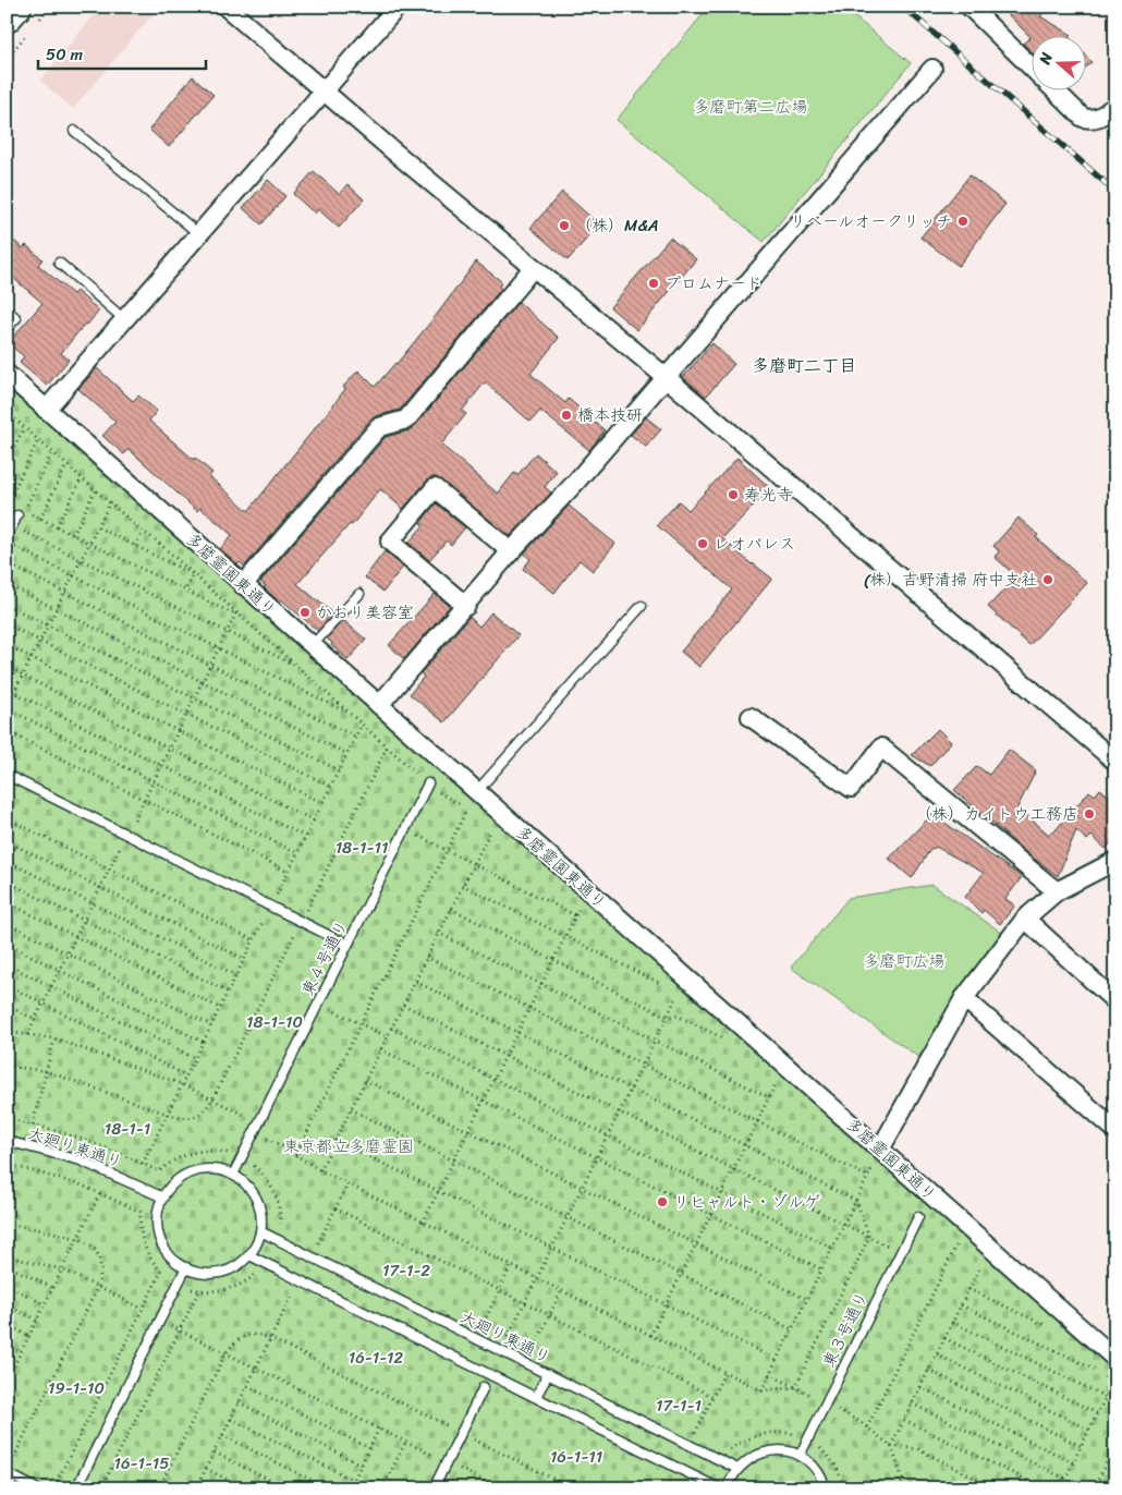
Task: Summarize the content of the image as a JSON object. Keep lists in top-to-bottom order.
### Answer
{
  "streets": {
    "street": ["多磨霊園東通り"],
    "lane": ["東４号通り", "大廻り東通り", "東３号通り"]
  },
  "crossings": [
    ["東４号通り", "大廻り東通り"]
  ],
  "districts": ["多磨町二丁目"],
  "parks": [
    "多磨町第二広場",
    "18-1-11",
    "多磨町広場",
    "18-1-10",
    "18-1-1",
    "東京都立多磨霊園",
    "17-1-2",
    "16-1-12",
    "19-1-10",
    "17-1-1",
    "16-1-11",
    "16-1-15"
  ],
  "places": [
    "リベールオークリッチ",
    "（株）M&A",
    "プロムナード",
    "橋本技研",
    "寿光寺",
    "レオパレス",
    "(株）吉野清掃 府中支社",
    "かおり美容室",
    "（株）カイトウ工務店",
    "リヒャルト・ゾルゲ"
  ],
  "scale_bar": "50 m",
  "north": "left"
}
